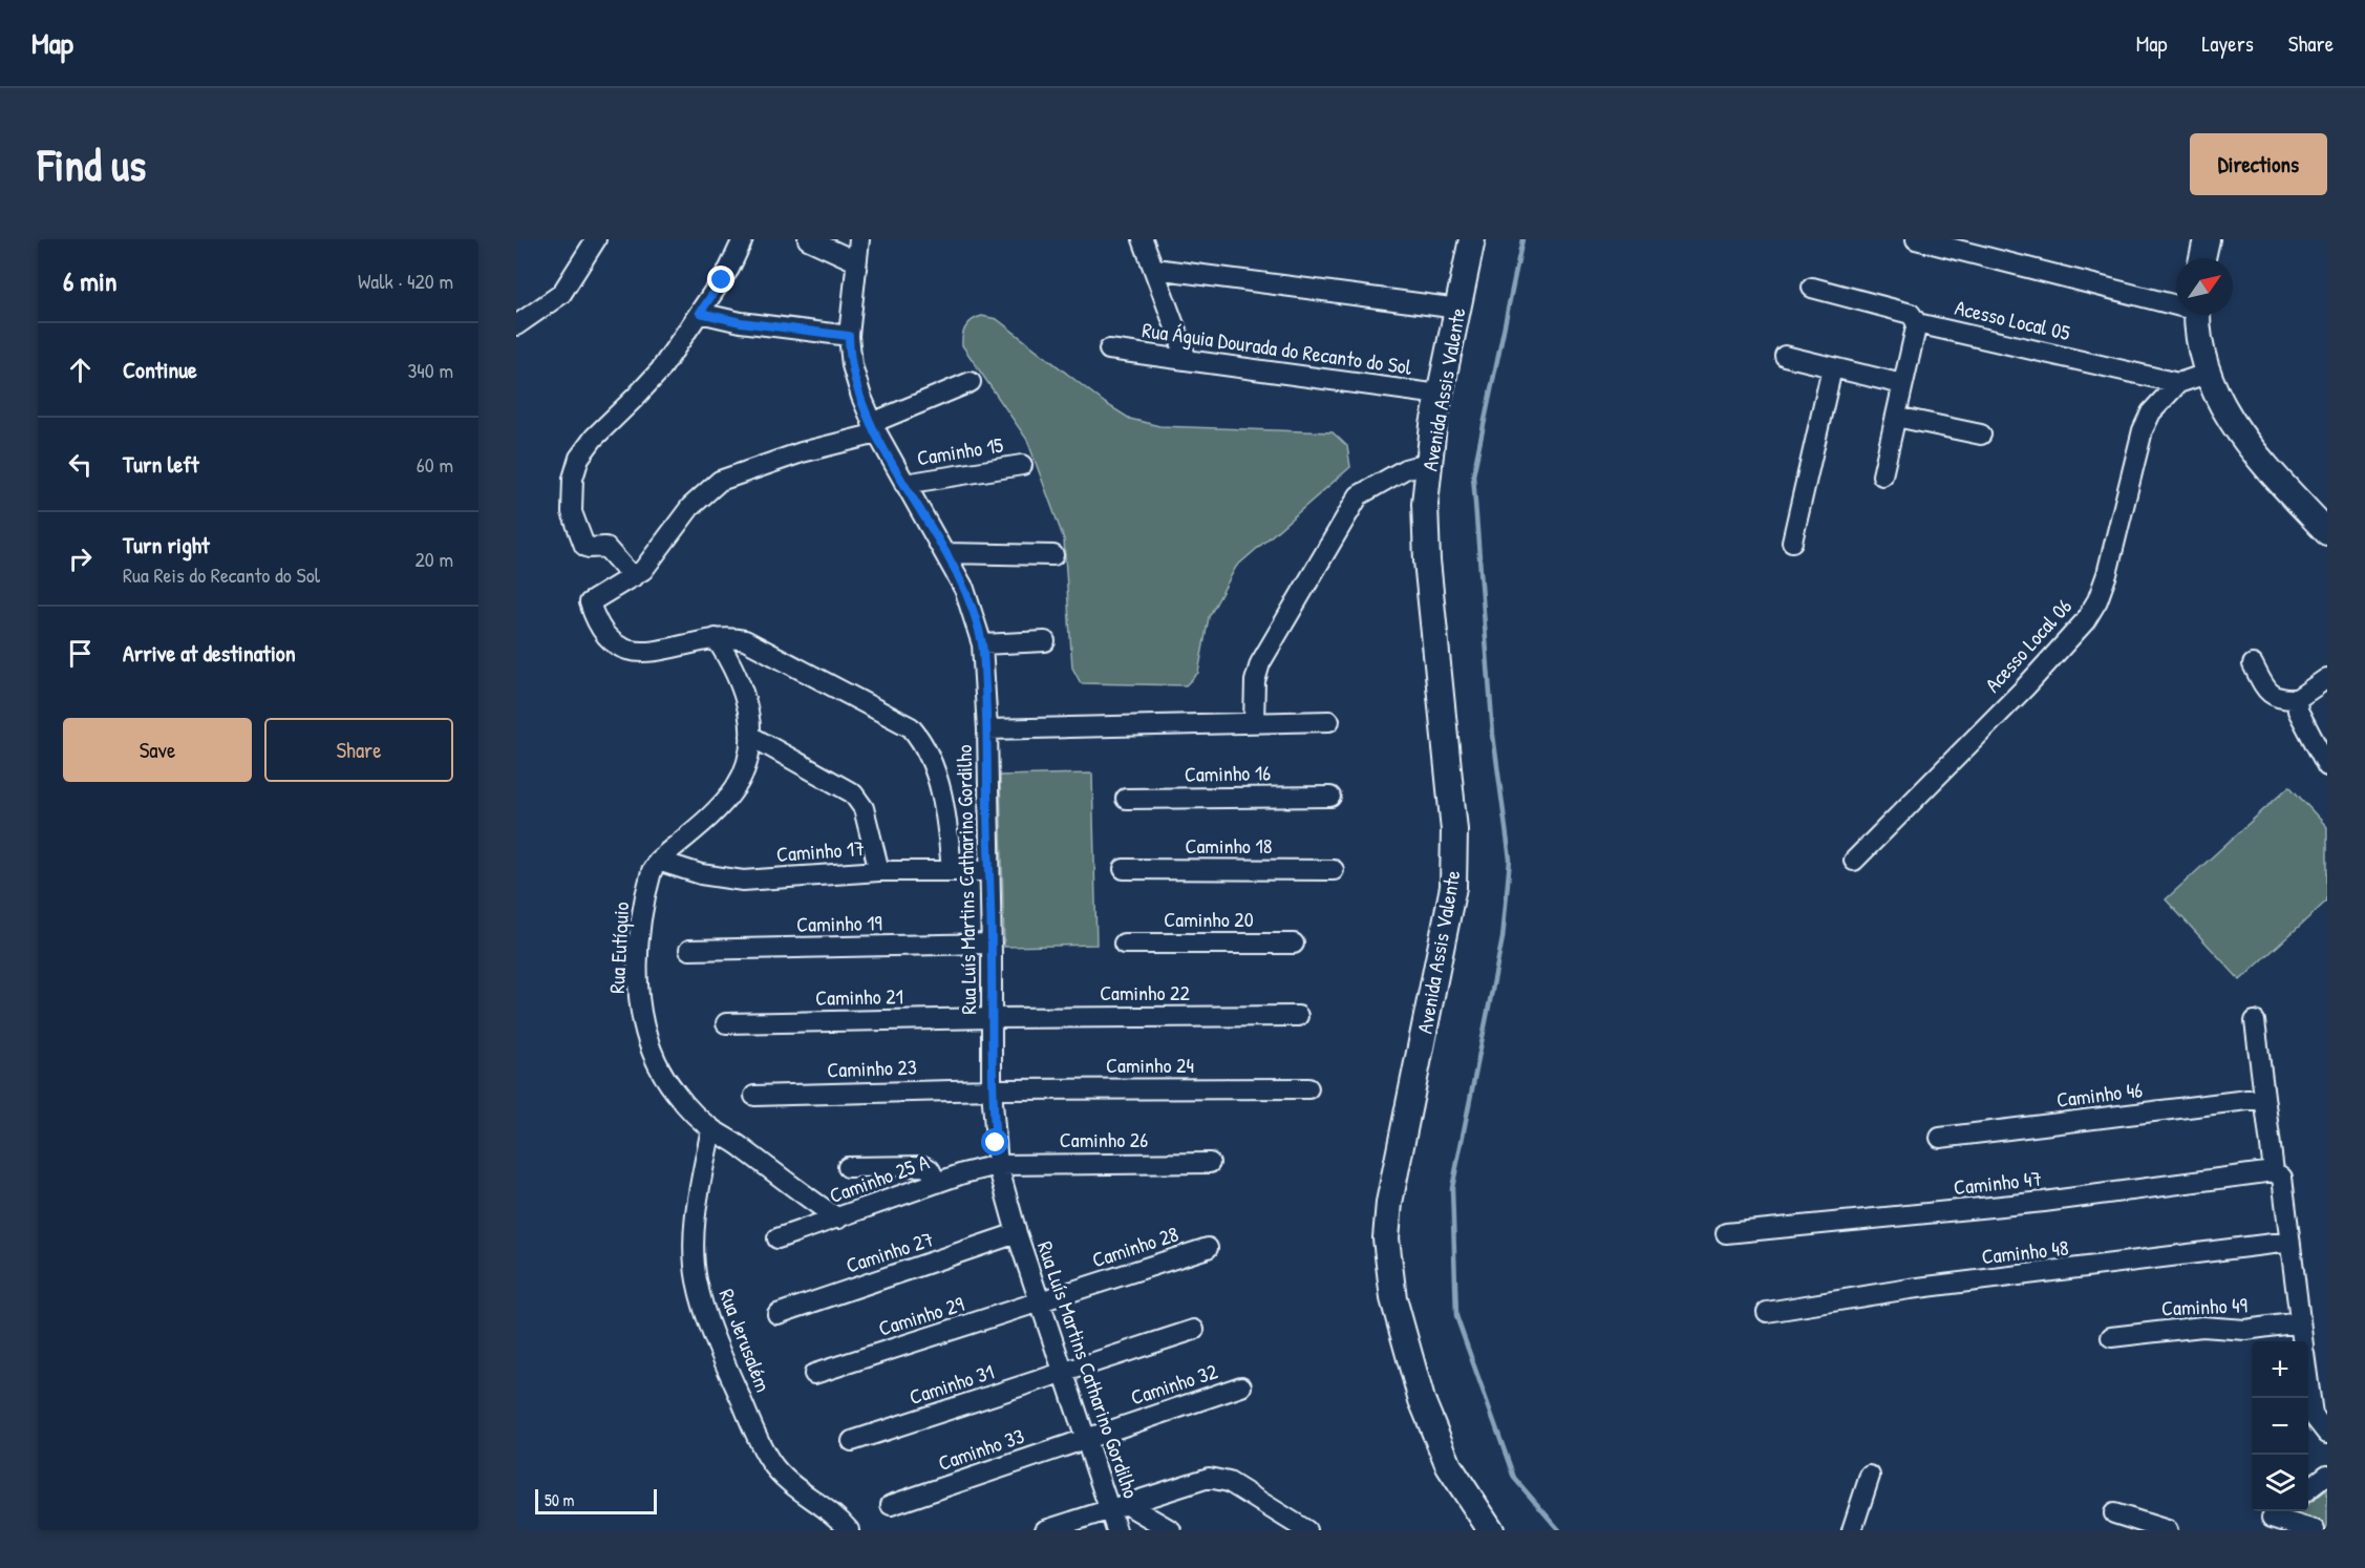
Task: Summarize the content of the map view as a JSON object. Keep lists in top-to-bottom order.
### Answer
{
  "streets": {
    "main road": ["Avenida Assis Valente"],
    "street": [
      "Acesso Local 05",
      "Rua Águia Dourada do Recanto do Sol",
      "Caminho 15",
      "Acesso Local 06",
      "Caminho 16",
      "Caminho 18",
      "Caminho 17",
      "Rua Luís Martins Catharino Gordilho",
      "Caminho 20",
      "Caminho 19",
      "Rua Eutíquio",
      "Caminho 22",
      "Caminho 21",
      "Caminho 24",
      "Caminho 23",
      "Caminho 46",
      "Caminho 26",
      "Caminho 25 A",
      "Caminho 47",
      "Caminho 28",
      "Caminho 27",
      "Caminho 48",
      "Caminho 49",
      "Caminho 29",
      "Rua Jerusalém",
      "Caminho 31",
      "Caminho 32",
      "Caminho 33"
    ]
  },
  "crossings": [
    ["Acesso Local 05", "Acesso Local 06"],
    ["Rua Águia Dourada do Recanto do Sol", "Avenida Assis Valente"],
    ["Caminho 15", "Rua Luís Martins Catharino Gordilho"],
    ["Caminho 17", "Rua Luís Martins Catharino Gordilho"],
    ["Caminho 17", "Rua Eutíquio"],
    ["Rua Luís Martins Catharino Gordilho", "Caminho 19"],
    ["Rua Luís Martins Catharino Gordilho", "Caminho 22"],
    ["Rua Luís Martins Catharino Gordilho", "Caminho 21"],
    ["Rua Luís Martins Catharino Gordilho", "Caminho 24"],
    ["Rua Luís Martins Catharino Gordilho", "Caminho 23"],
    ["Rua Luís Martins Catharino Gordilho", "Caminho 26"],
    ["Rua Luís Martins Catharino Gordilho", "Caminho 25 A"],
    ["Rua Luís Martins Catharino Gordilho", "Caminho 28"],
    ["Rua Luís Martins Catharino Gordilho", "Caminho 27"],
    ["Rua Luís Martins Catharino Gordilho", "Caminho 29"],
    ["Rua Luís Martins Catharino Gordilho", "Caminho 31"],
    ["Rua Luís Martins Catharino Gordilho", "Caminho 32"],
    ["Rua Luís Martins Catharino Gordilho", "Caminho 33"],
    ["Rua Eutíquio", "Caminho 25 A"],
    ["Rua Eutíquio", "Rua Jerusalém"],
    ["Caminho 22", "Caminho 21"],
    ["Caminho 24", "Caminho 23"],
    ["Caminho 26", "Caminho 25 A"],
    ["Caminho 28", "Caminho 29"],
    ["Caminho 32", "Caminho 33"]
  ],
  "scale_bar": "50 m",
  "north": "top right",
  "page": {
    "header": "Map",
    "nav": ["Map", "Layers", "Share"],
    "buttons": [
      "Directions",
      ["Save", "Share"]
    ],
    "title": "Find us",
    "heading": ["6 min", "Walk · 420 m"],
    "list": [
      ["Continue", "340 m"],
      ["Turn left", "60 m"],
      ["Turn right", "Rua Reis do Recanto do Sol", "20 m"],
      "Arrive at destination"
    ],
    "map_buttons": ["+", "−"],
    "scale": "50 m"
  }
}
